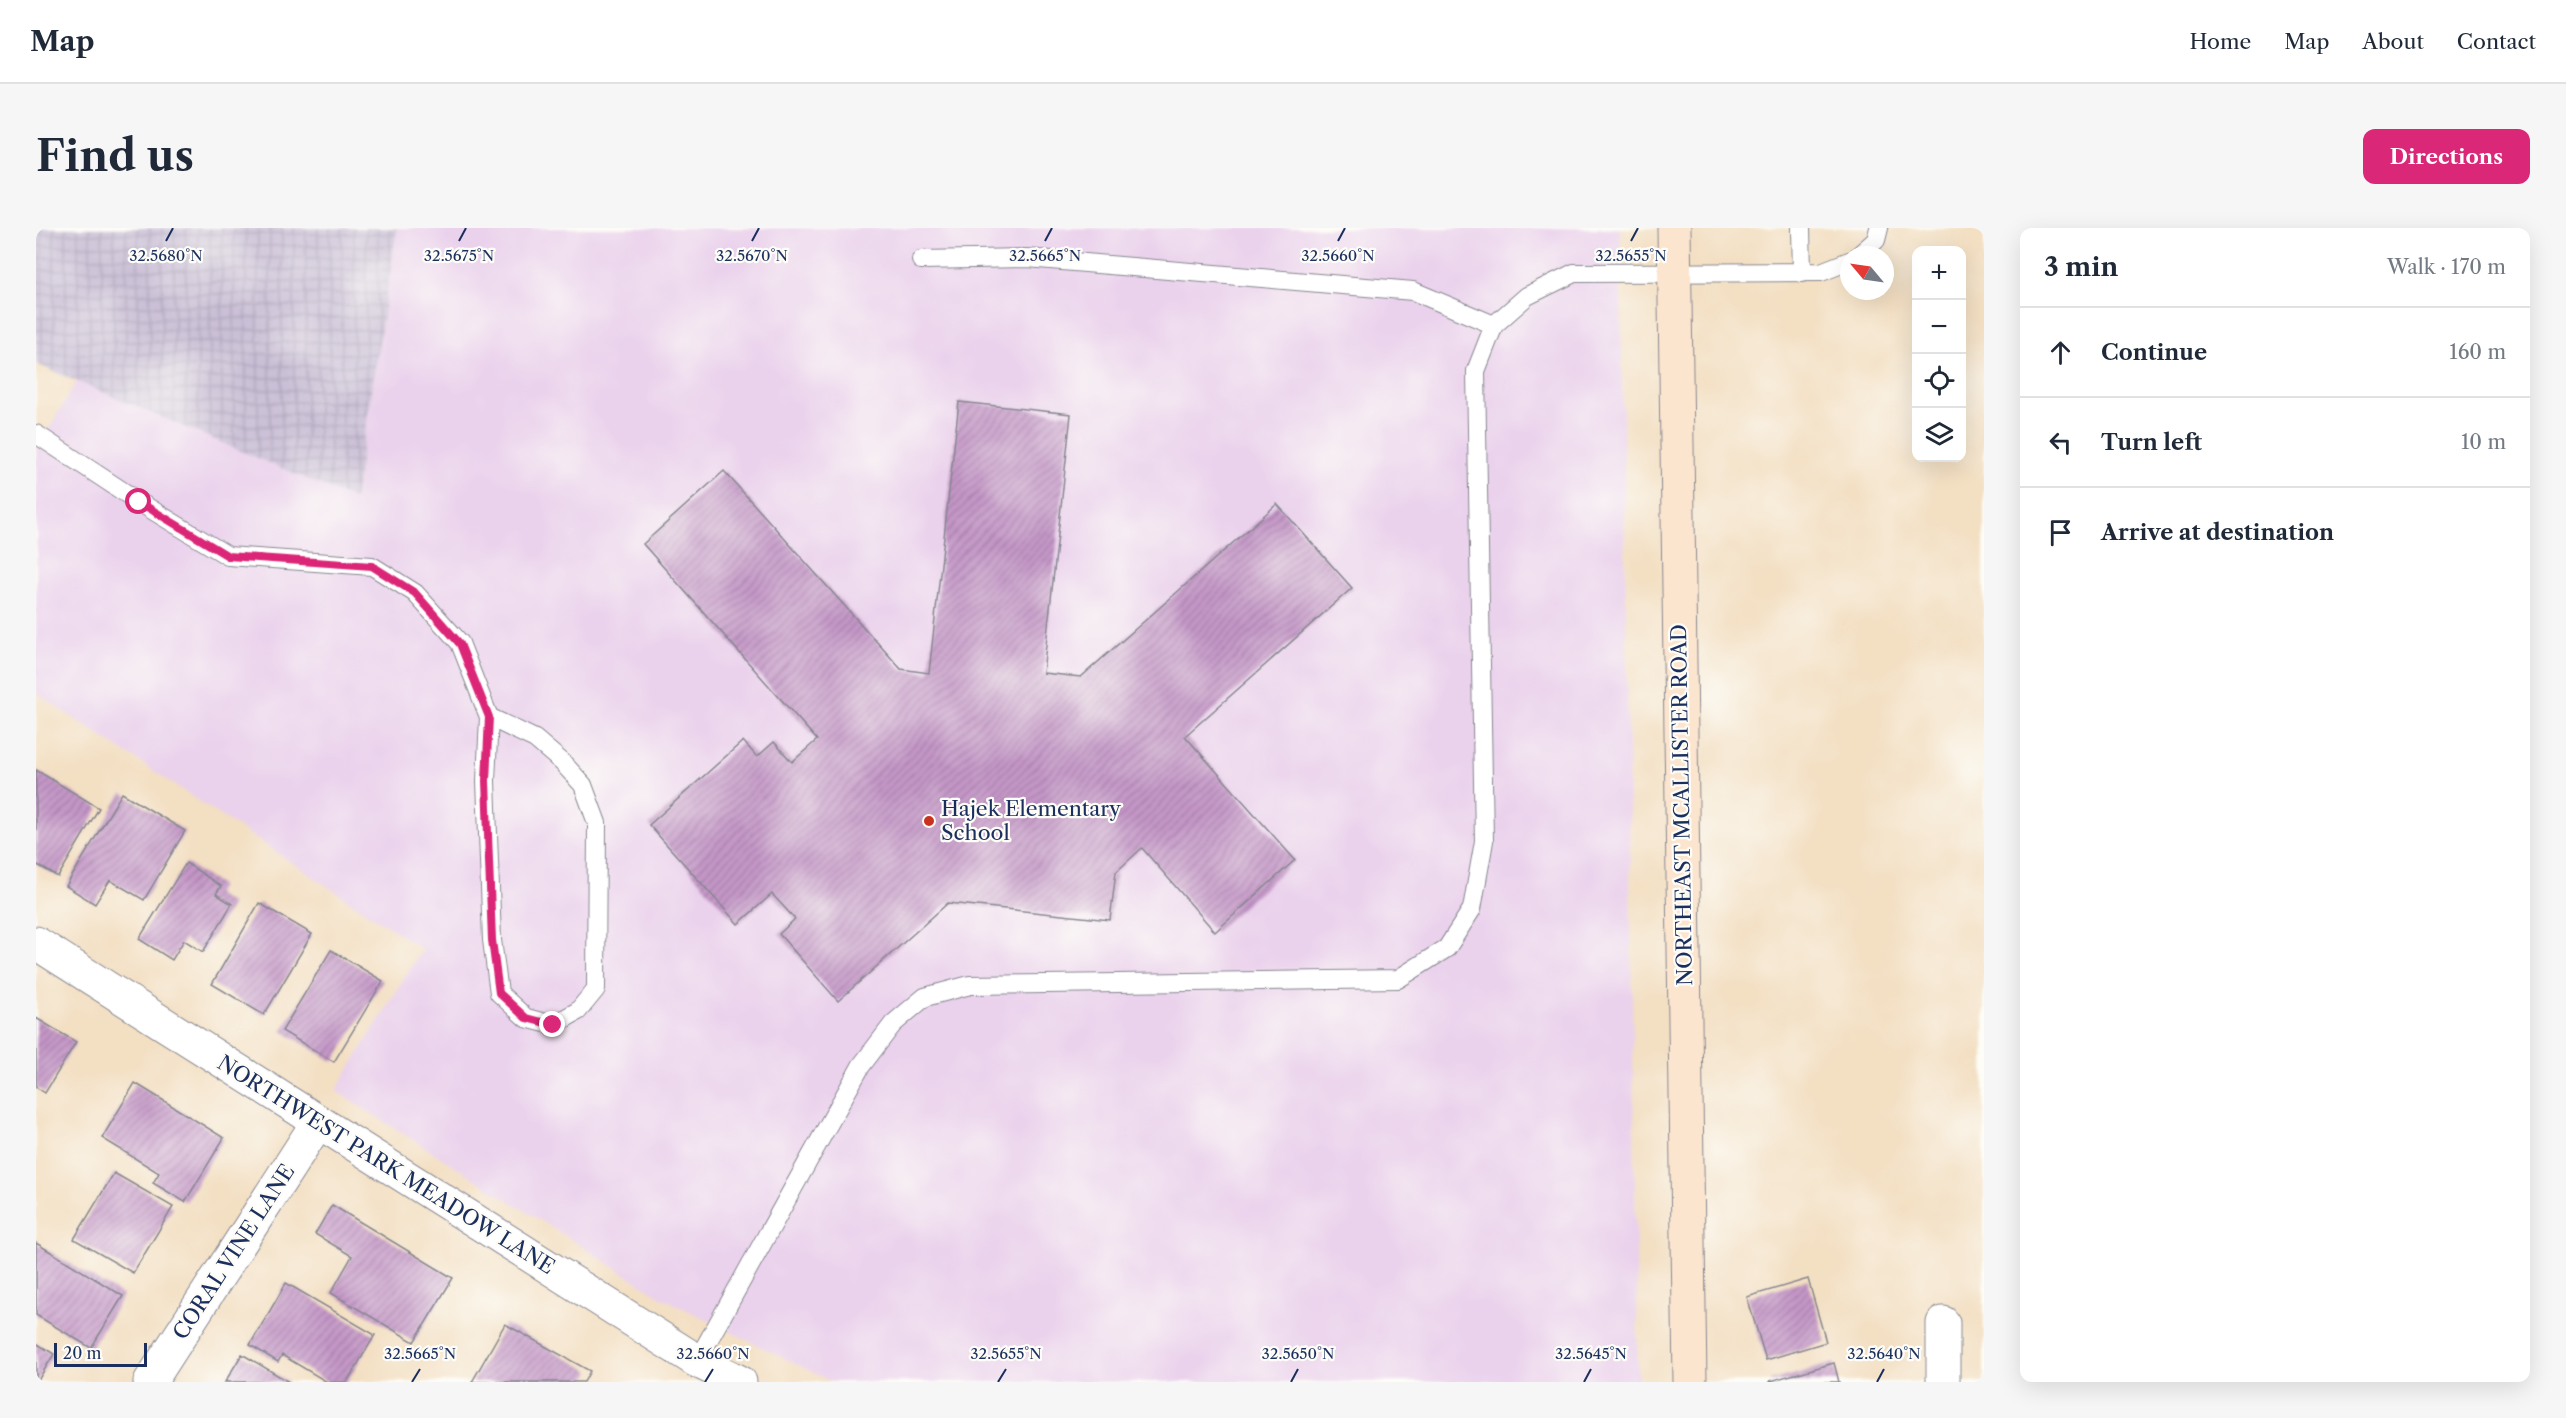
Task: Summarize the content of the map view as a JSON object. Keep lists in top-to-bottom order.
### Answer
{
  "streets": {
    "street": ["NORTHEAST MCALLISTER ROAD", "NORTHWEST PARK MEADOW LANE", "CORAL VINE LANE"]
  },
  "crossings": [
    ["NORTHWEST PARK MEADOW LANE", "CORAL VINE LANE"]
  ],
  "places": ["Hajek Elementary School"],
  "scale_bar": "20 m",
  "north": "top left",
  "page": {
    "header": "Map",
    "nav": [
      "Home",
      "Map",
      "About",
      "Contact"
    ],
    "buttons": "Directions",
    "title": "Find us",
    "heading": ["3 min", "Walk · 170 m"],
    "map_buttons": ["+", "−"],
    "list": [
      ["Continue", "160 m"],
      ["Turn left", "10 m"],
      "Arrive at destination"
    ],
    "scale": "20 m"
  },
  "coordinates": [
    "32.5655°N",
    "32.5680°N",
    "32.5675°N",
    "32.5670°N",
    "32.5665°N",
    "32.5660°N",
    "32.5650°N",
    "32.5645°N",
    "32.5640°N"
  ]
}
